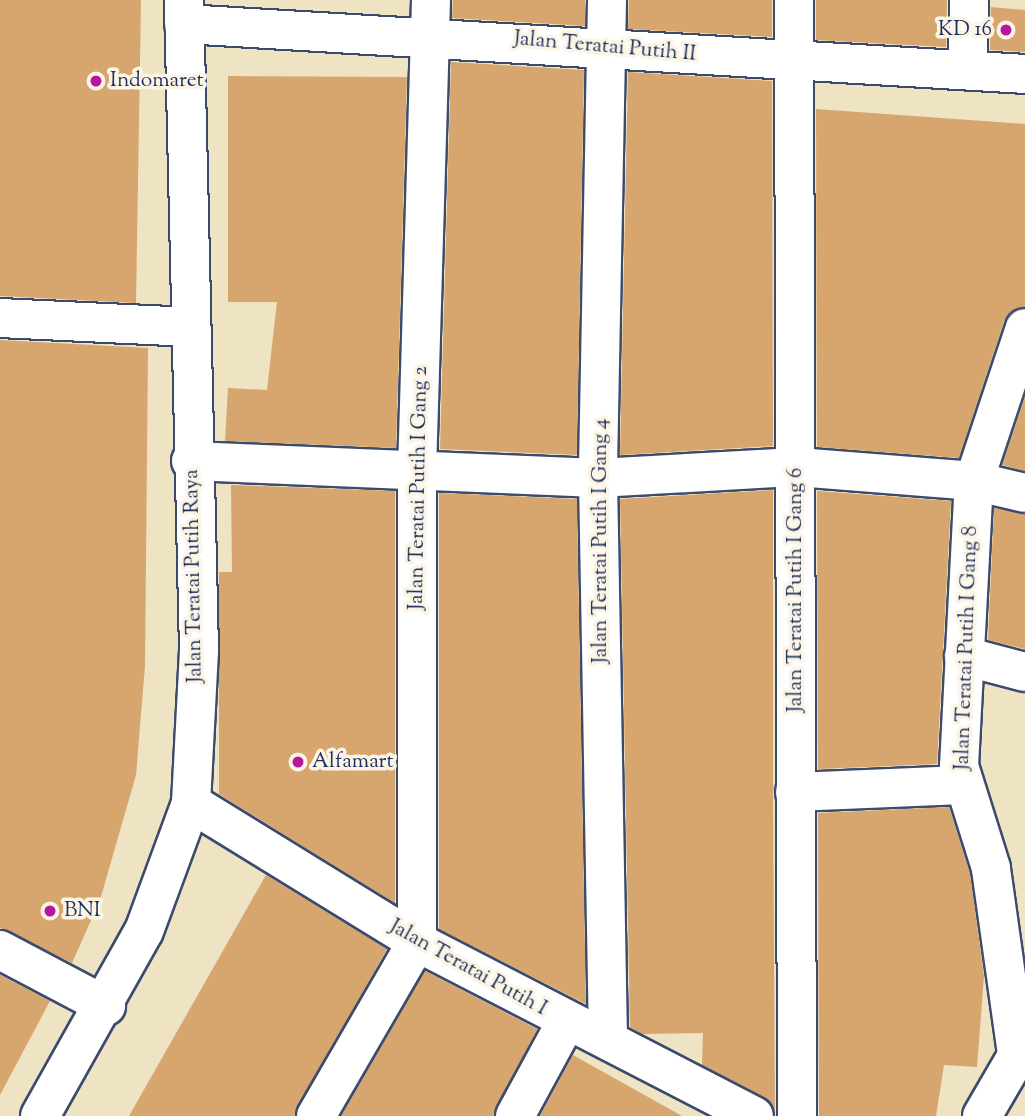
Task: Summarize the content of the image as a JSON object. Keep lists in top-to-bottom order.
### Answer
{
  "streets": {
    "street": [
      "Jalan Teratai Putih II",
      "Jalan Teratai Putih I Gang 2",
      "Jalan Teratai Putih I Gang 4",
      "Jalan Teratai Putih Raya",
      "Jalan Teratai Putih I Gang 6",
      "Jalan Teratai Putih I Gang 8",
      "Jalan Teratai Putih I"
    ]
  },
  "crossings": [
    ["Jalan Teratai Putih II", "Jalan Teratai Putih I Gang 2"],
    ["Jalan Teratai Putih II", "Jalan Teratai Putih I Gang 4"],
    ["Jalan Teratai Putih II", "Jalan Teratai Putih Raya"],
    ["Jalan Teratai Putih II", "Jalan Teratai Putih I Gang 6"],
    ["Jalan Teratai Putih I Gang 2", "Jalan Teratai Putih I"],
    ["Jalan Teratai Putih I Gang 4", "Jalan Teratai Putih I"],
    ["Jalan Teratai Putih Raya", "Jalan Teratai Putih I"]
  ],
  "places": [
    "KD 16",
    "Indomaret",
    "Alfamart",
    "BNI"
  ]
}
